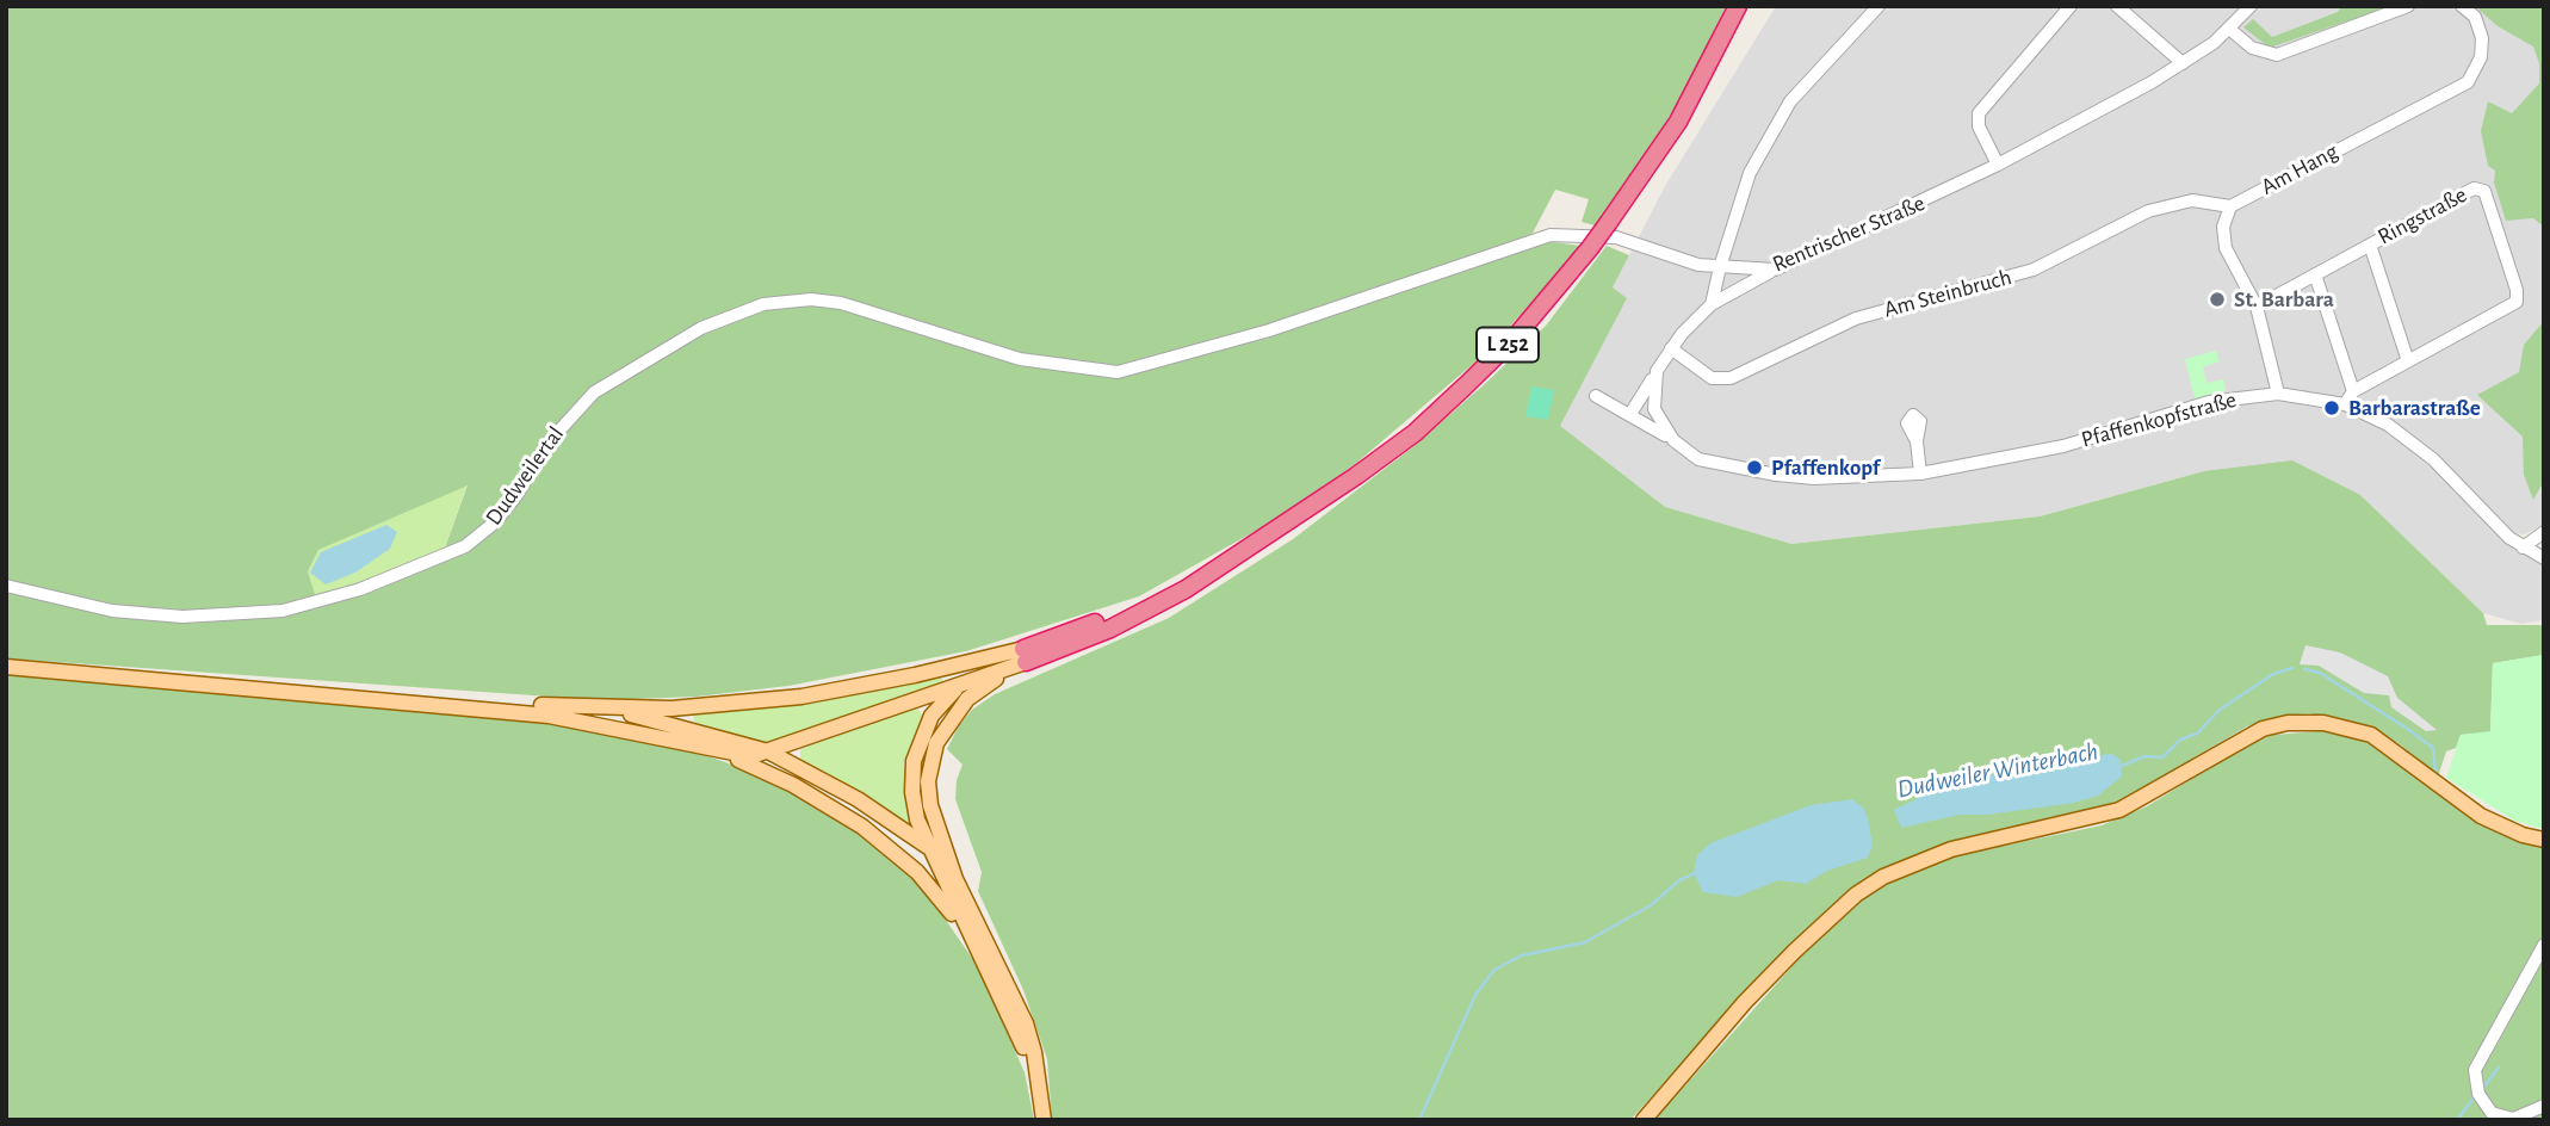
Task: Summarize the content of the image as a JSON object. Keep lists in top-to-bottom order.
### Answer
{
  "streets": {
    "highway": ["L 252"],
    "street": [
      "Am Hang",
      "Ringstraße",
      "Rentrischer Straße",
      "Am Steinbruch",
      "Pfaffenkopfstraße",
      "Dudweilertal"
    ]
  },
  "crossings": [
    ["Am Hang", "Am Steinbruch"],
    ["Ringstraße", "Pfaffenkopfstraße"],
    ["Rentrischer Straße", "Dudweilertal"]
  ],
  "water": ["Dudweiler Winterbach"],
  "places": ["St. Barbara", "Barbarastraße", "Pfaffenkopf"]
}
